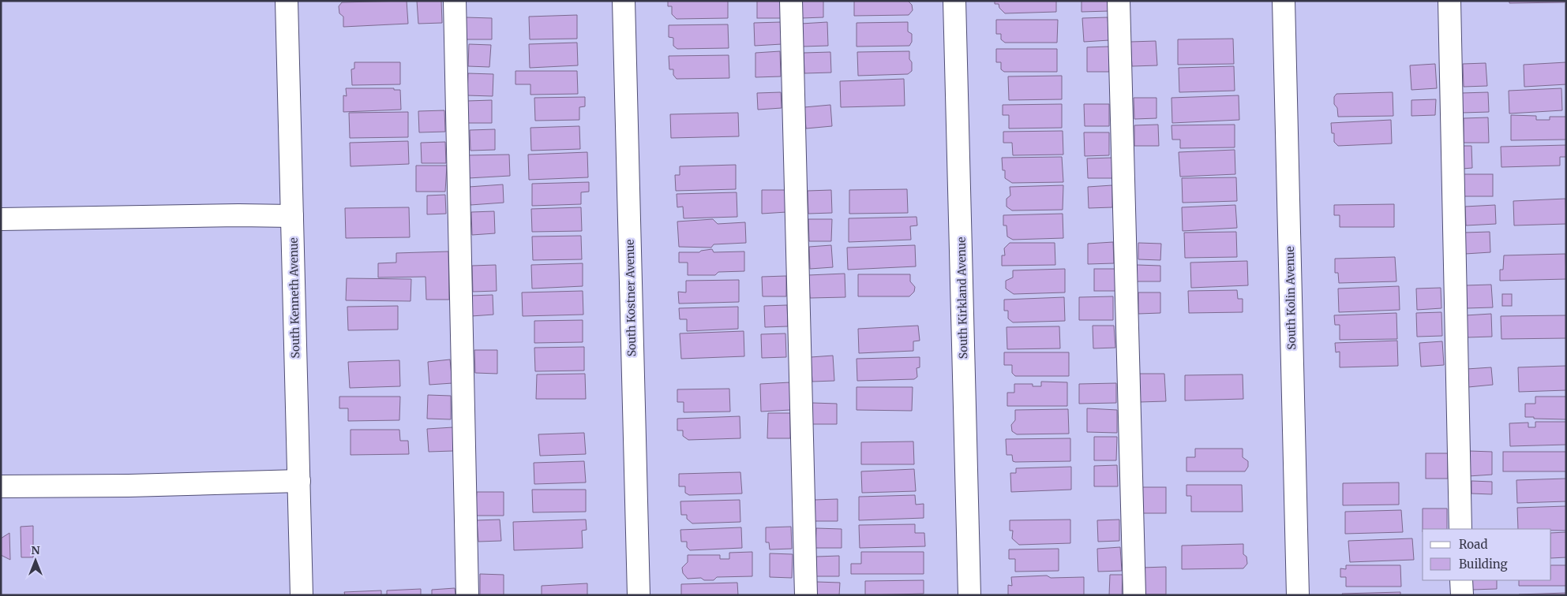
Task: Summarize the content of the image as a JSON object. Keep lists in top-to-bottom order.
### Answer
{
  "streets": {
    "street": [
      "South Kenneth Avenue",
      "South Kostner Avenue",
      "South Kirkland Avenue",
      "South Kolin Avenue"
    ]
  },
  "legend": ["Road", "Building"],
  "north": "top"
}
